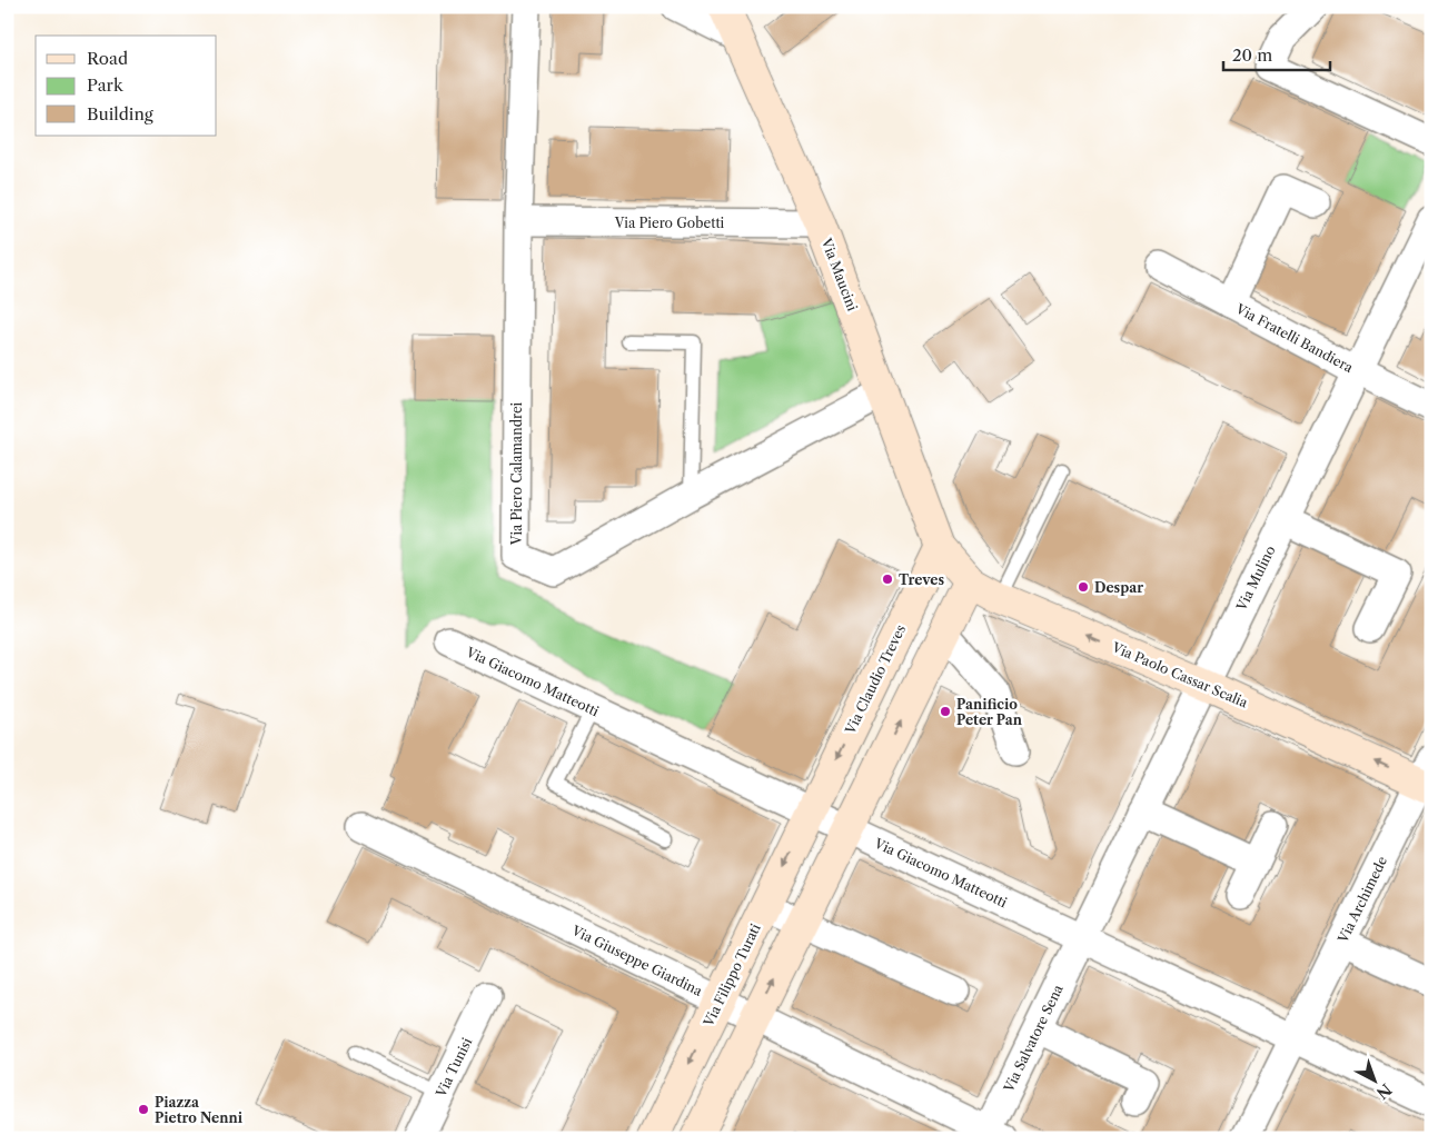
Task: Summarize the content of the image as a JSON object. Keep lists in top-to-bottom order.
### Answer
{
  "streets": {
    "street": [
      "Via Piero Gobetti",
      "Via Maucini",
      "Via Fratelli Bandiera",
      "Via Piero Calamandrei",
      "Via Mulino",
      "Via Paolo Cassar Scalia",
      "Via Claudio Treves",
      "Via Giacomo Matteotti",
      "Via Archimede",
      "Via Giuseppe Giardina",
      "Via Filippo Turati",
      "Via Salvatore Sena",
      "Via Tunisi"
    ]
  },
  "crossings": [
    ["Via Piero Gobetti", "Via Maucini"],
    ["Via Piero Gobetti", "Via Piero Calamandrei"],
    ["Via Maucini", "Via Piero Calamandrei"],
    ["Via Maucini", "Via Paolo Cassar Scalia"],
    ["Via Maucini", "Via Claudio Treves"],
    ["Via Fratelli Bandiera", "Via Mulino"],
    ["Via Mulino", "Via Paolo Cassar Scalia"],
    ["Via Mulino", "Via Giacomo Matteotti"],
    ["Via Mulino", "Via Salvatore Sena"],
    ["Via Paolo Cassar Scalia", "Via Claudio Treves"],
    ["Via Paolo Cassar Scalia", "Via Archimede"],
    ["Via Claudio Treves", "Via Giacomo Matteotti"],
    ["Via Claudio Treves", "Via Filippo Turati"],
    ["Via Giacomo Matteotti", "Via Archimede"],
    ["Via Giacomo Matteotti", "Via Filippo Turati"],
    ["Via Giacomo Matteotti", "Via Salvatore Sena"],
    ["Via Giuseppe Giardina", "Via Filippo Turati"],
    ["Via Giuseppe Giardina", "Via Salvatore Sena"]
  ],
  "one_way": ["Via Paolo Cassar Scalia"],
  "places": [
    "Treves",
    "Despar",
    "Panificio Peter Pan",
    "Piazza Pietro Nenni"
  ],
  "legend": ["Road", "Park", "Building"],
  "scale_bar": "20 m",
  "north": "bottom right"
}
